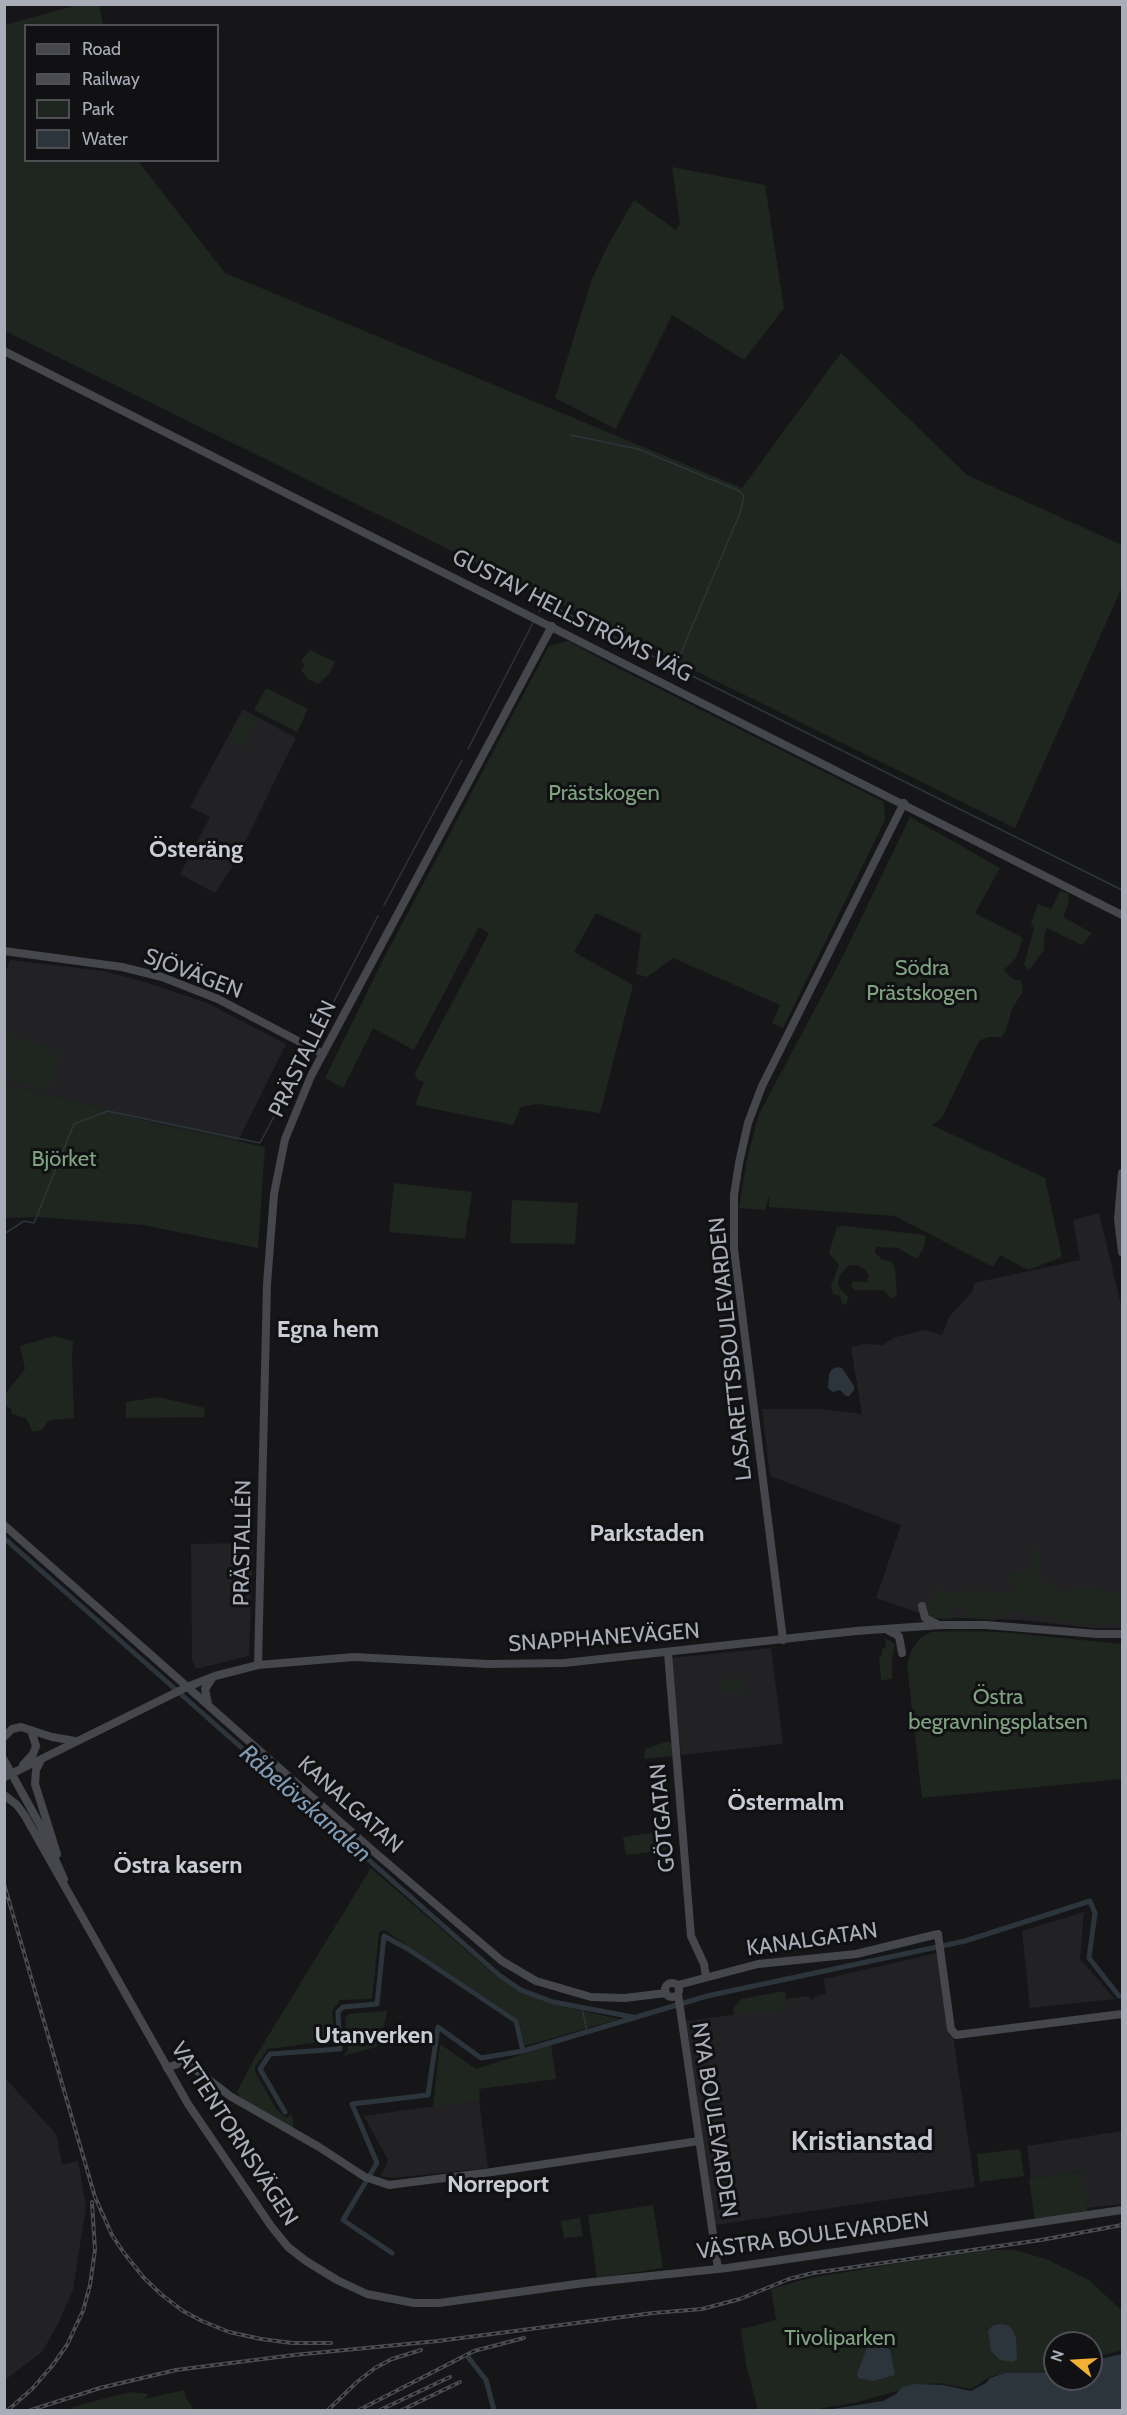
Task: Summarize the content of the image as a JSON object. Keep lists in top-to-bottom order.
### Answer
{
  "streets": {
    "street": [
      "GUSTAV HELLSTRÖMS VÄG",
      "SJÖVÄGEN",
      "PRÄSTALLÉN",
      "LASARETTSBOULEVARDEN",
      "SNAPPHANEVÄGEN",
      "KANALGATAN",
      "GÖTGATAN",
      "NYA BOULEVARDEN",
      "VATTENTORNSVÄGEN",
      "VÄSTRA BOULEVARDEN"
    ]
  },
  "crossings": [
    ["GUSTAV HELLSTRÖMS VÄG", "PRÄSTALLÉN"],
    ["GUSTAV HELLSTRÖMS VÄG", "LASARETTSBOULEVARDEN"],
    ["SJÖVÄGEN", "PRÄSTALLÉN"],
    ["PRÄSTALLÉN", "SNAPPHANEVÄGEN"],
    ["LASARETTSBOULEVARDEN", "SNAPPHANEVÄGEN"],
    ["SNAPPHANEVÄGEN", "KANALGATAN"],
    ["SNAPPHANEVÄGEN", "GÖTGATAN"],
    ["KANALGATAN", "GÖTGATAN"],
    ["KANALGATAN", "NYA BOULEVARDEN"],
    ["NYA BOULEVARDEN", "VÄSTRA BOULEVARDEN"],
    ["VATTENTORNSVÄGEN", "VÄSTRA BOULEVARDEN"]
  ],
  "districts": [
    "Österäng",
    "Egna hem",
    "Parkstaden",
    "Östermalm",
    "Östra kasern",
    "Utanverken",
    "Kristianstad",
    "Norreport"
  ],
  "water": ["Råbelövskanalen"],
  "parks": [
    "Prästskogen",
    "Södra Prästskogen",
    "Björket",
    "Östra begravningsplatsen",
    "Tivoliparken"
  ],
  "legend": [
    "Road",
    "Railway",
    "Park",
    "Water"
  ],
  "north": "left"
}
